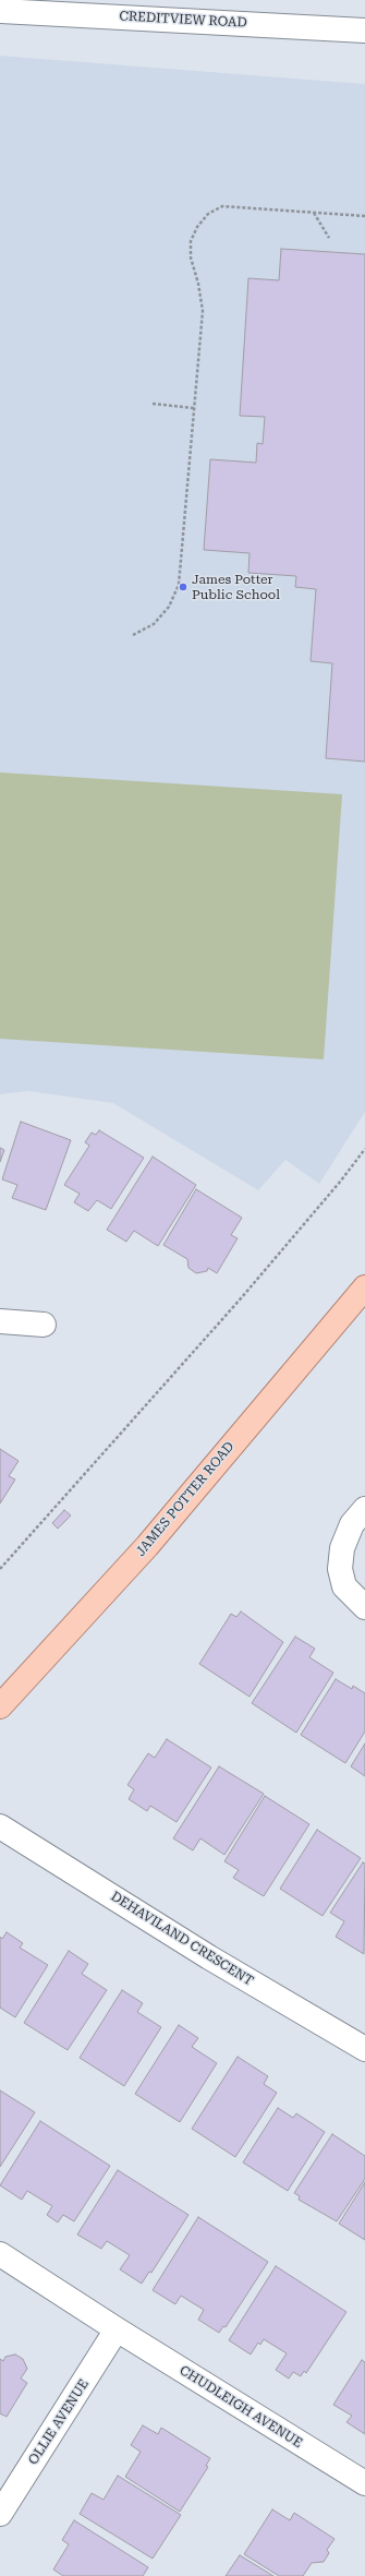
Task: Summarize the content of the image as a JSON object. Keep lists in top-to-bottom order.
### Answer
{
  "streets": {
    "main road": ["JAMES POTTER ROAD"],
    "street": [
      "CREDITVIEW ROAD",
      "DEHAVILAND CRESCENT",
      "CHUDLEIGH AVENUE",
      "OLLIE AVENUE"
    ]
  },
  "crossings": [
    ["CHUDLEIGH AVENUE", "OLLIE AVENUE"]
  ],
  "places": ["James Potter Public School"]
}
